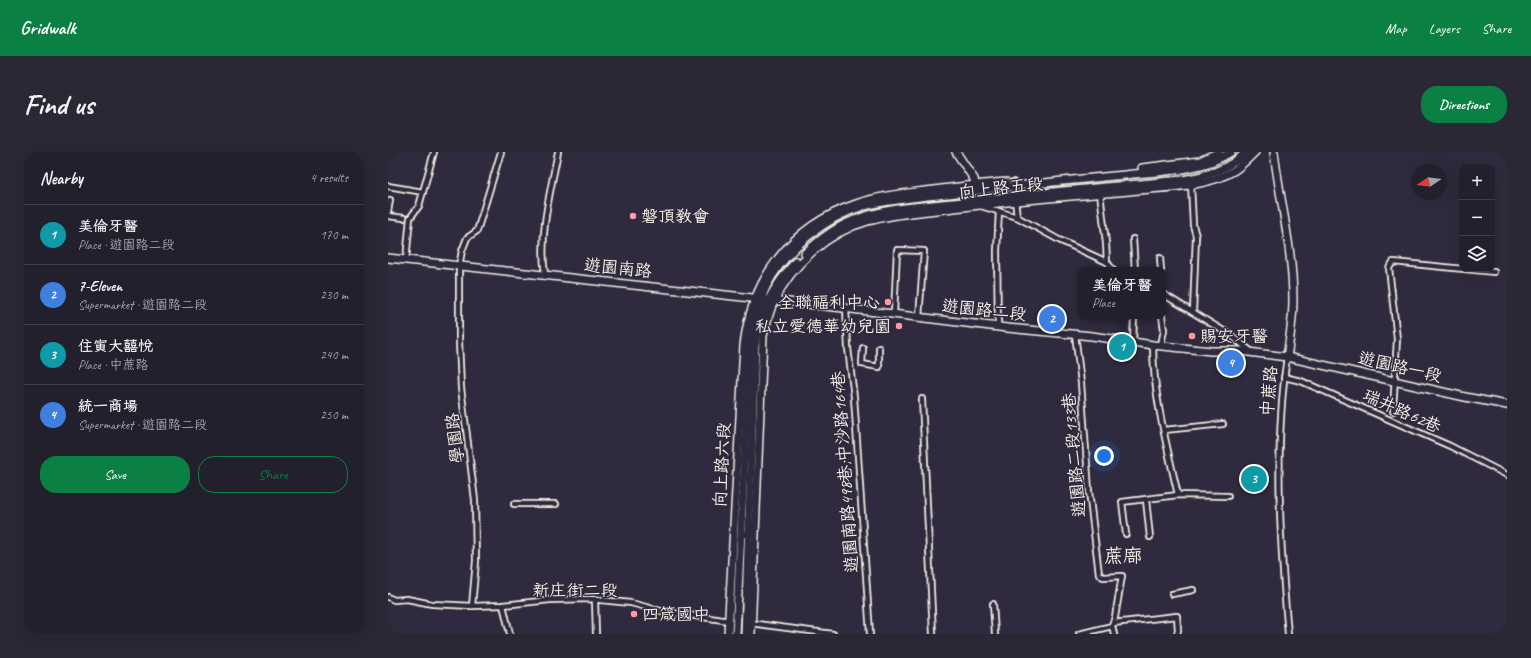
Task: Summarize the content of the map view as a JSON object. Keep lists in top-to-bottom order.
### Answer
{
  "streets": {
    "main road": [
      "向上路五段",
      "遊園南路",
      "遊園路二段",
      "遊園路一段",
      "中蔗路",
      "向上路六段"
    ],
    "street": [
      "瑞井路62巷",
      "學園路",
      "遊園路二段133巷",
      "遊園南路498巷;中沙路164巷",
      "新庄街二段"
    ]
  },
  "crossings": [
    ["向上路五段", "遊園南路"],
    ["向上路五段", "向上路六段"],
    ["遊園南路", "遊園路二段"],
    ["遊園南路", "學園路"],
    ["遊園南路", "向上路六段"],
    ["遊園南路", "遊園南路498巷;中沙路164巷"],
    ["遊園路二段", "遊園路一段"],
    ["遊園路二段", "中蔗路"],
    ["遊園路二段", "遊園路二段133巷"],
    ["遊園路二段", "遊園南路498巷;中沙路164巷"],
    ["遊園路一段", "中蔗路"],
    ["中蔗路", "瑞井路62巷"],
    ["學園路", "新庄街二段"],
    ["向上路六段", "新庄街二段"]
  ],
  "districts": ["蔗廍"],
  "places": [
    "磐頂教會",
    "全聯福利中心",
    "私立愛德華幼兒園",
    "賜安牙醫",
    "四箴國中"
  ],
  "north": "left",
  "page": {
    "header": "Gridwalk",
    "nav": ["Map", "Layers", "Share"],
    "buttons": [
      "Directions",
      ["Save", "Share"]
    ],
    "title": "Find us",
    "heading": ["Nearby", "4 results"],
    "map_buttons": ["+", "−"],
    "list": [
      {
        "mark": "1",
        "name": "美倫牙醫",
        "note": "Place · 遊園路二段",
        "value": "170 m"
      },
      {
        "mark": "2",
        "name": "7-Eleven",
        "note": "Supermarket · 遊園路二段",
        "value": "230 m"
      },
      {
        "mark": "3",
        "name": "住寅大囍悅",
        "note": "Place · 中蔗路",
        "value": "240 m"
      },
      {
        "mark": "4",
        "name": "統一商場",
        "note": "Supermarket · 遊園路二段",
        "value": "250 m"
      }
    ],
    "popup": ["美倫牙醫", "Place"],
    "pins": [
      "2",
      "1",
      "4",
      "3"
    ]
  }
}
